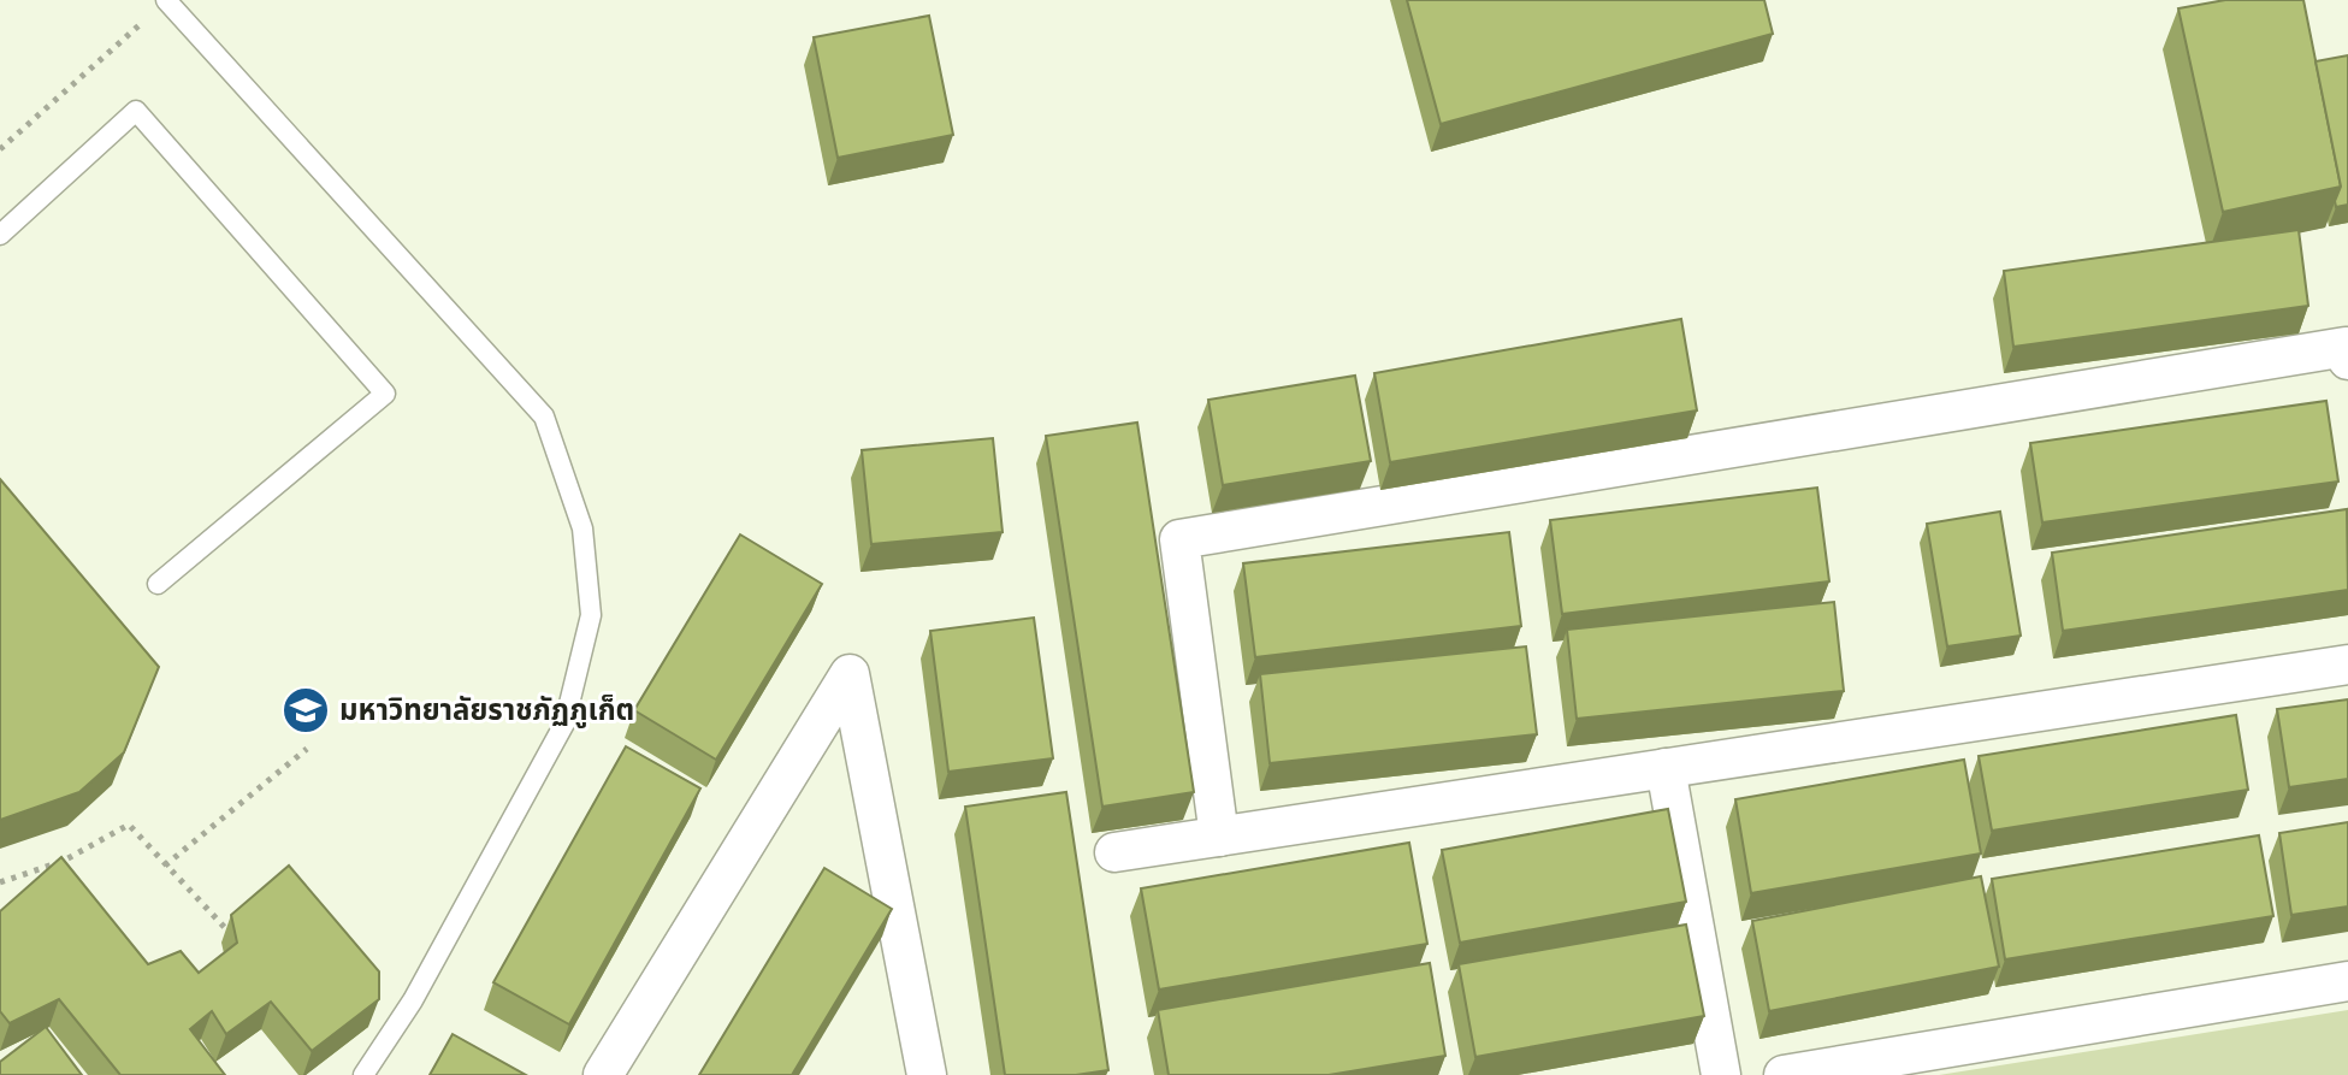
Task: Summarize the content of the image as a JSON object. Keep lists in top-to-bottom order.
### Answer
{
  "places": {
    "school or university": ["มหาวิทยาลัยราชภัฏภูเก็ต"]
  }
}
